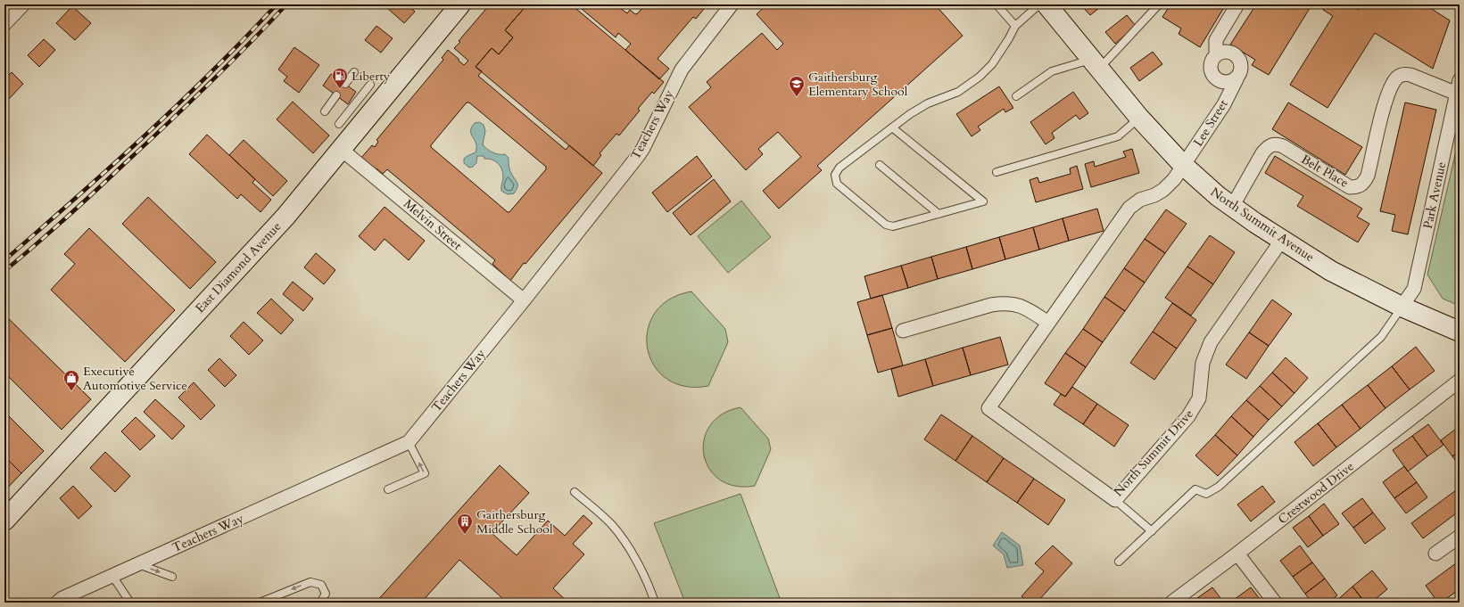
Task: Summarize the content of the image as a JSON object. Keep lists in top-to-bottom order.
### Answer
{
  "streets": {
    "street": [
      "Lee Street",
      "Teachers Way",
      "Belt Place",
      "Park Avenue",
      "Melvin Street",
      "North Summit Avenue",
      "East Diamond Avenue",
      "North Summit Drive",
      "Crestwood Drive"
    ]
  },
  "crossings": [
    ["Lee Street", "North Summit Avenue"],
    ["Lee Street", "North Summit Drive"],
    ["Teachers Way", "Melvin Street"],
    ["Belt Place", "Park Avenue"],
    ["Belt Place", "North Summit Avenue"],
    ["Park Avenue", "North Summit Avenue"],
    ["Melvin Street", "East Diamond Avenue"],
    ["North Summit Avenue", "North Summit Drive"]
  ],
  "places": {
    "fuel station": ["Liberty"],
    "school or university": ["Gaithersburg Elementary School"],
    "shop": ["Executive Automotive Service"],
    "building": ["Gaithersburg Middle School"]
  }
}
